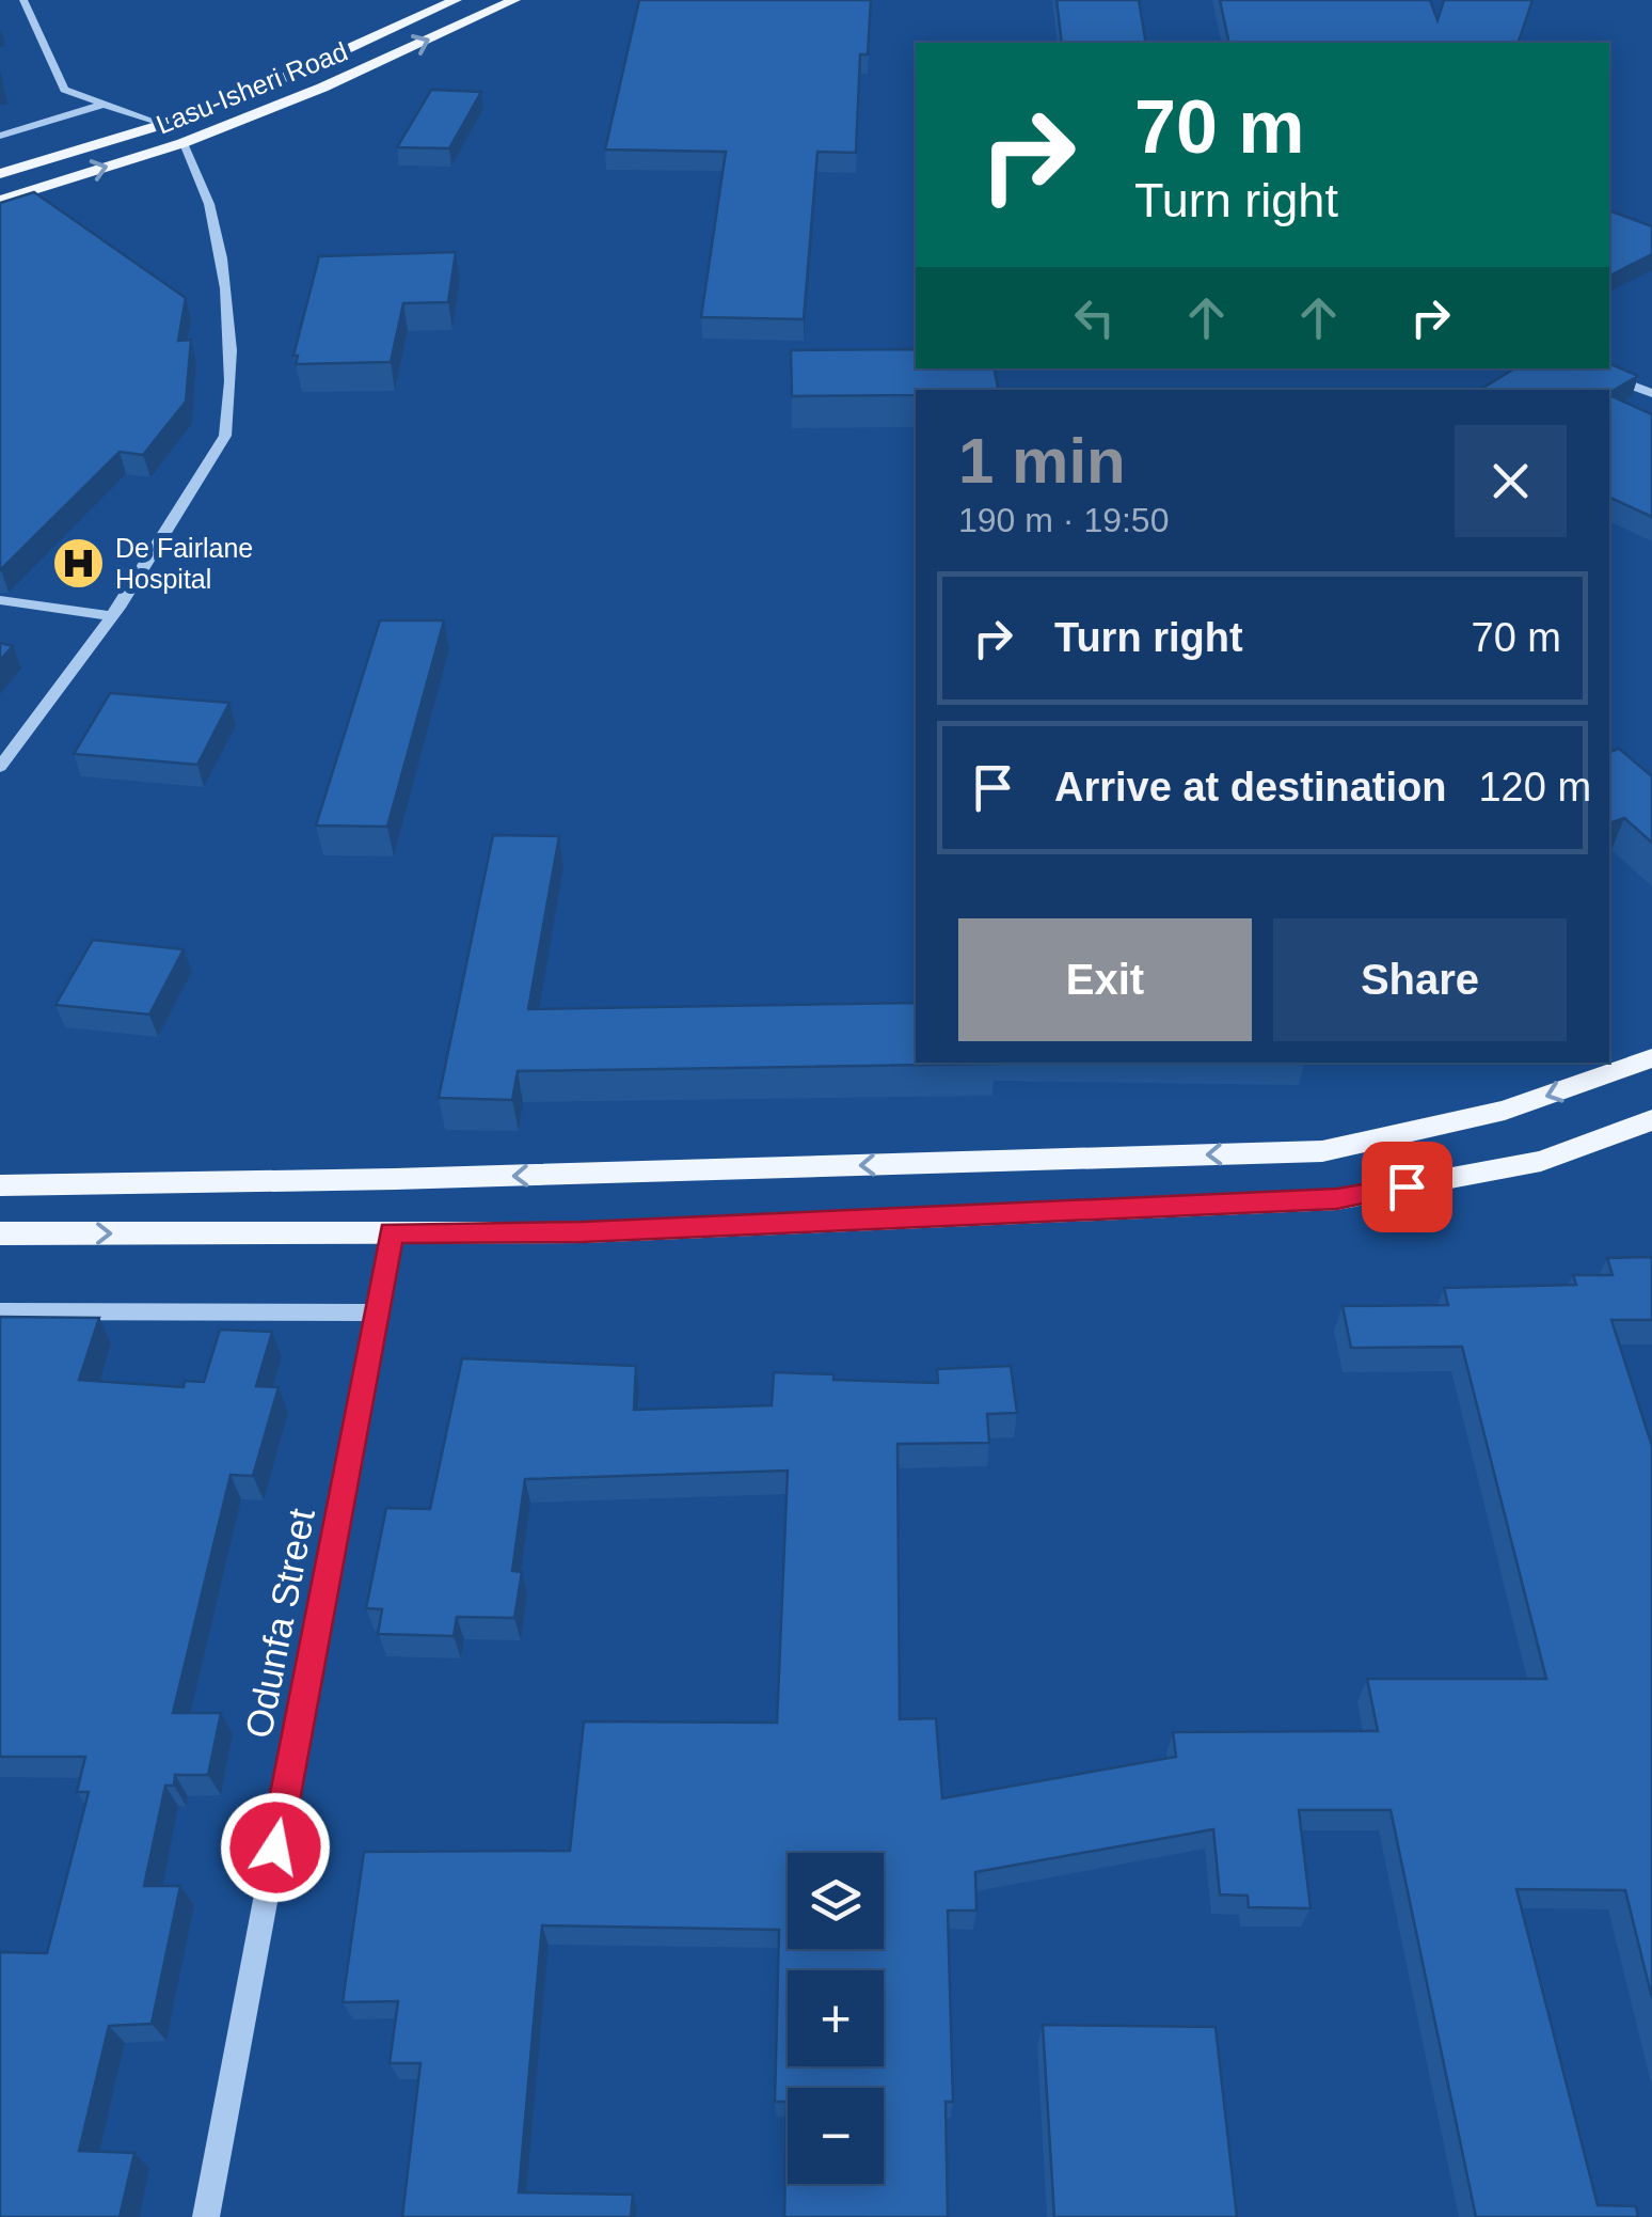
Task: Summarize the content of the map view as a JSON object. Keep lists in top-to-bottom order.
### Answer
{
  "streets": {
    "main road": ["Lasu-Isheri Road"],
    "street": ["Odunfa Street"]
  },
  "places": {
    "hospital": ["De Fairlane Hospital"]
  },
  "page": {
    "turn": ["70 m", "Turn right"],
    "heading": ["1 min", "190 m · 19:50"],
    "list": [
      {
        "name": "Turn right",
        "value": "70 m"
      },
      {
        "name": "Arrive at destination",
        "value": "120 m"
      }
    ],
    "buttons": ["Exit", "Share"],
    "map_buttons": ["+", "−"]
  }
}
